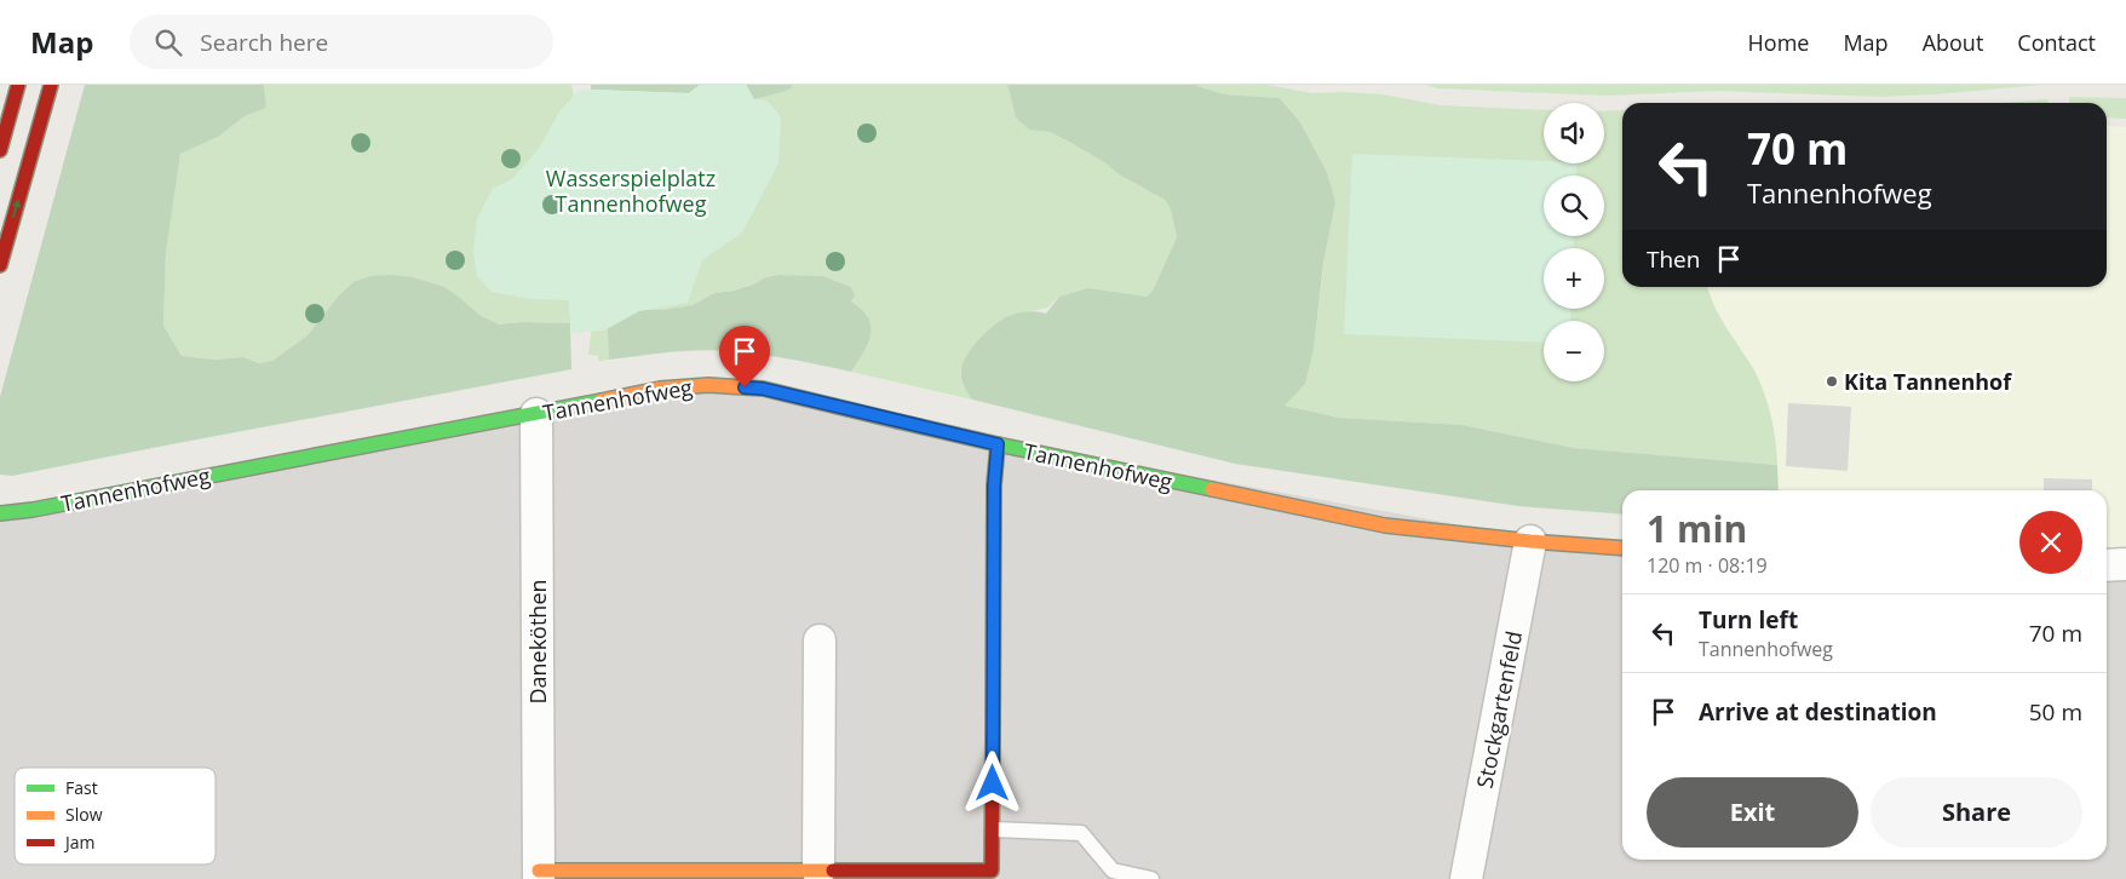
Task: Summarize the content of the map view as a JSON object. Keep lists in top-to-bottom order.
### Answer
{
  "streets": {
    "street": ["Tannenhofweg", "Daneköthen", "Stockgartenfeld"]
  },
  "crossings": [
    ["Tannenhofweg", "Daneköthen"],
    ["Tannenhofweg", "Stockgartenfeld"]
  ],
  "parks": ["Wasserspielplatz Tannenhofweg"],
  "places": ["Kita Tannenhof"],
  "legend": ["Fast", "Slow", "Jam"],
  "page": {
    "header": "Map",
    "search": "Search here",
    "nav": [
      "Home",
      "Map",
      "About",
      "Contact"
    ],
    "map_buttons": ["+", "−"],
    "turn": ["70 m", "Tannenhofweg"],
    "then": "Then",
    "heading": ["1 min", "120 m · 08:19"],
    "list": [
      {
        "name": "Turn left",
        "note": "Tannenhofweg",
        "value": "70 m"
      },
      {
        "name": "Arrive at destination",
        "value": "50 m"
      }
    ],
    "buttons": ["Exit", "Share"]
  }
}
